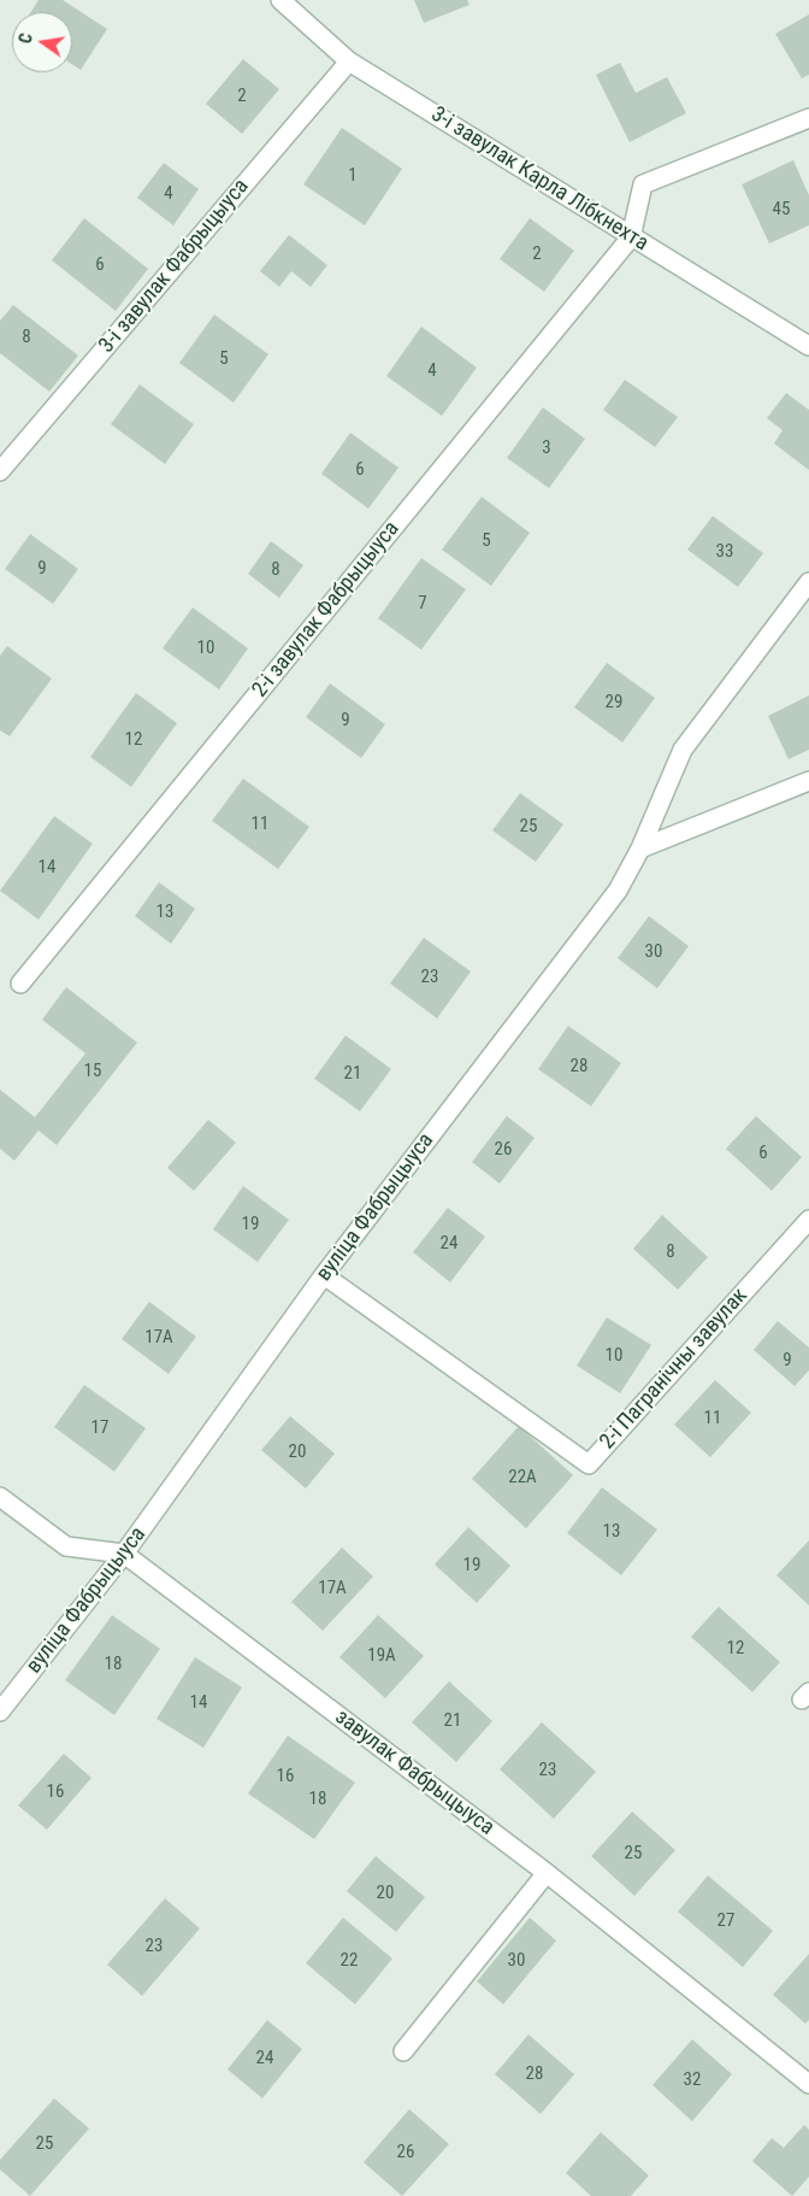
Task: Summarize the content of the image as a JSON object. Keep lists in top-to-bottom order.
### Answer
{
  "streets": {
    "street": [
      "3-і завулак Карла Лібкнехта",
      "3-і завулак Фабрыцыуса",
      "2-і завулак Фабрыцыуса",
      "вуліца Фабрыцыуса",
      "2-і Пагранічны завулак",
      "завулак Фабрыцыуса"
    ]
  },
  "crossings": [
    ["3-і завулак Карла Лібкнехта", "3-і завулак Фабрыцыуса"],
    ["3-і завулак Карла Лібкнехта", "2-і завулак Фабрыцыуса"],
    ["вуліца Фабрыцыуса", "2-і Пагранічны завулак"],
    ["вуліца Фабрыцыуса", "завулак Фабрыцыуса"]
  ],
  "house_numbers": [
    "2",
    "1",
    "4",
    "45",
    "2",
    "6",
    "8",
    "5",
    "4",
    "3",
    "6",
    "5",
    "33",
    "9",
    "8",
    "7",
    "10",
    "29",
    "9",
    "12",
    "11",
    "25",
    "14",
    "13",
    "30",
    "23",
    "28",
    "15",
    "21",
    "26",
    "6",
    "19",
    "24",
    "8",
    "17А",
    "10",
    "9",
    "11",
    "17",
    "20",
    "22А",
    "13",
    "19",
    "17А",
    "12",
    "19А",
    "18",
    "14",
    "21",
    "23",
    "16",
    "16",
    "18",
    "25",
    "20",
    "27",
    "23",
    "22",
    "30",
    "24",
    "28",
    "32",
    "25",
    "26"
  ],
  "north": "left"
}
